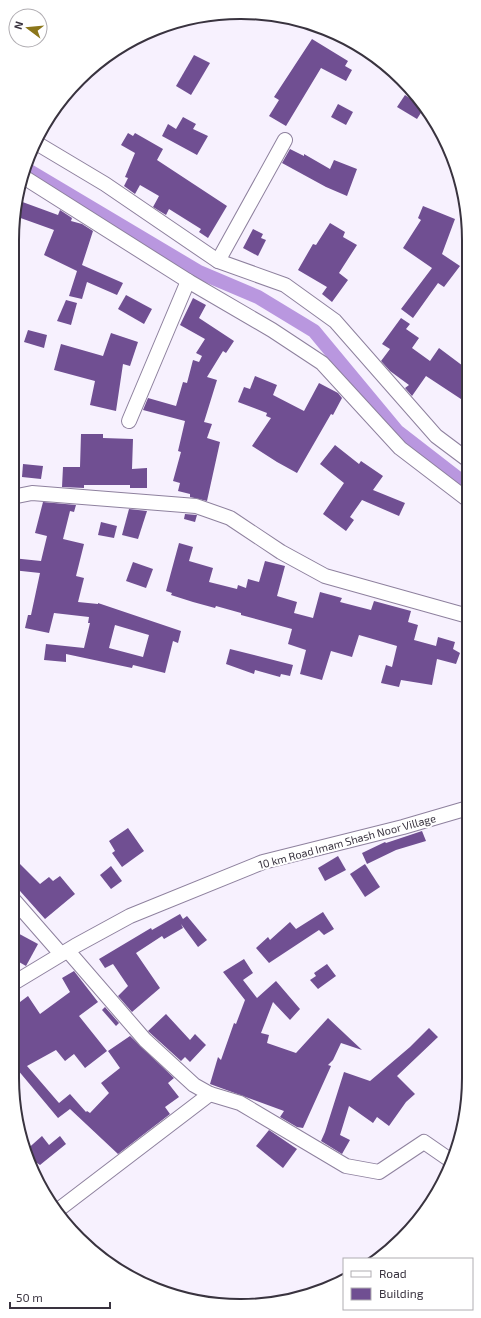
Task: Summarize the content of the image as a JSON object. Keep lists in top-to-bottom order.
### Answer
{
  "streets": {
    "street": ["10 km Road Imam Shash Noor Village"]
  },
  "legend": ["Road", "Building"],
  "scale_bar": "50 m",
  "north": "left"
}
